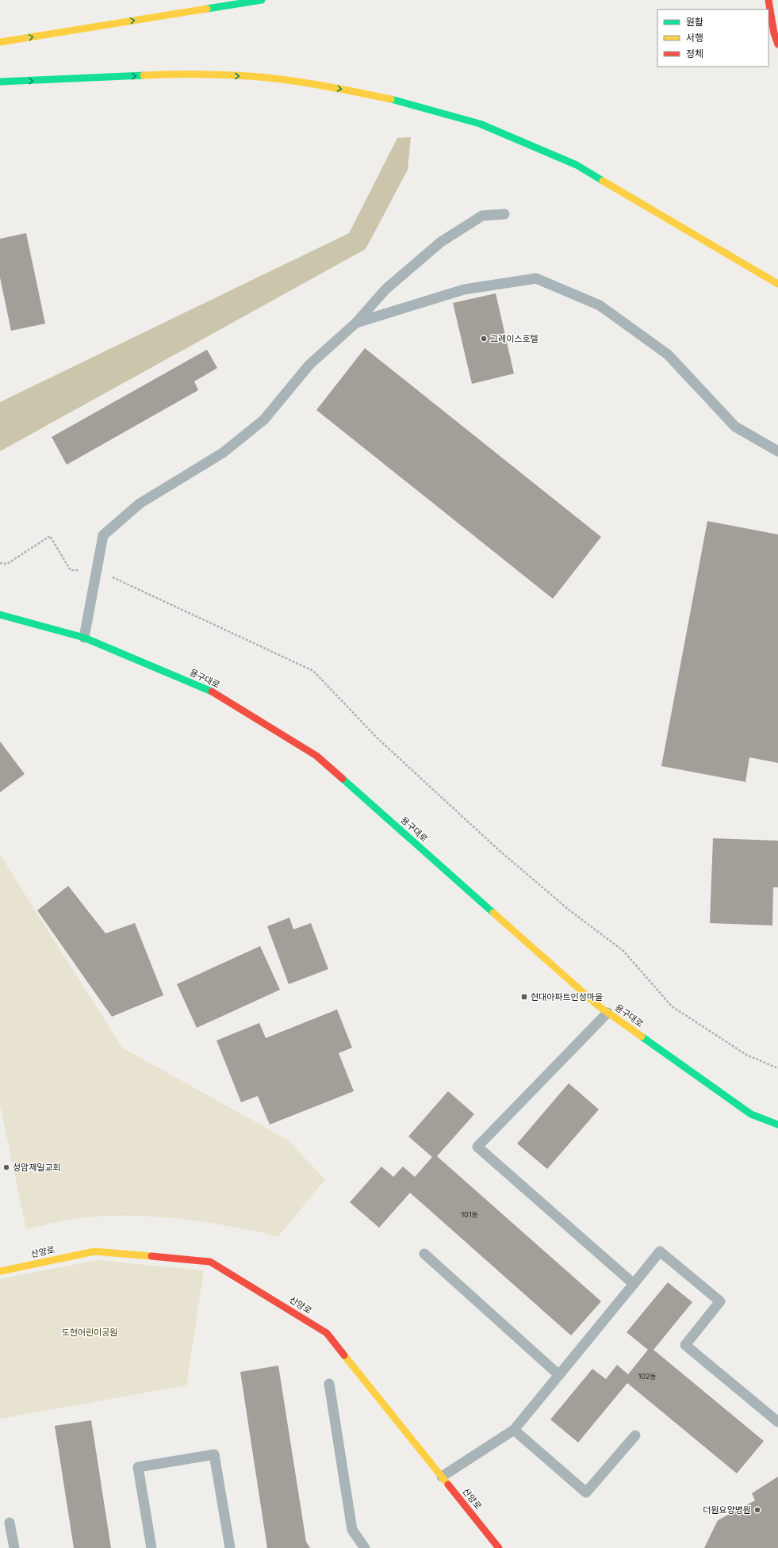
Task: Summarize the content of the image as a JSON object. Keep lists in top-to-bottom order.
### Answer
{
  "streets": {
    "main road": ["용구대로", "산양로"]
  },
  "parks": ["도현어린이공원"],
  "places": {
    "other": ["그레이스호텔", "성암제일교회", "더원요양병원"],
    "transit": ["현대아파트인성마을"]
  },
  "house_numbers": ["101동", "102동"],
  "legend": ["원활", "서행", "정체"]
}
